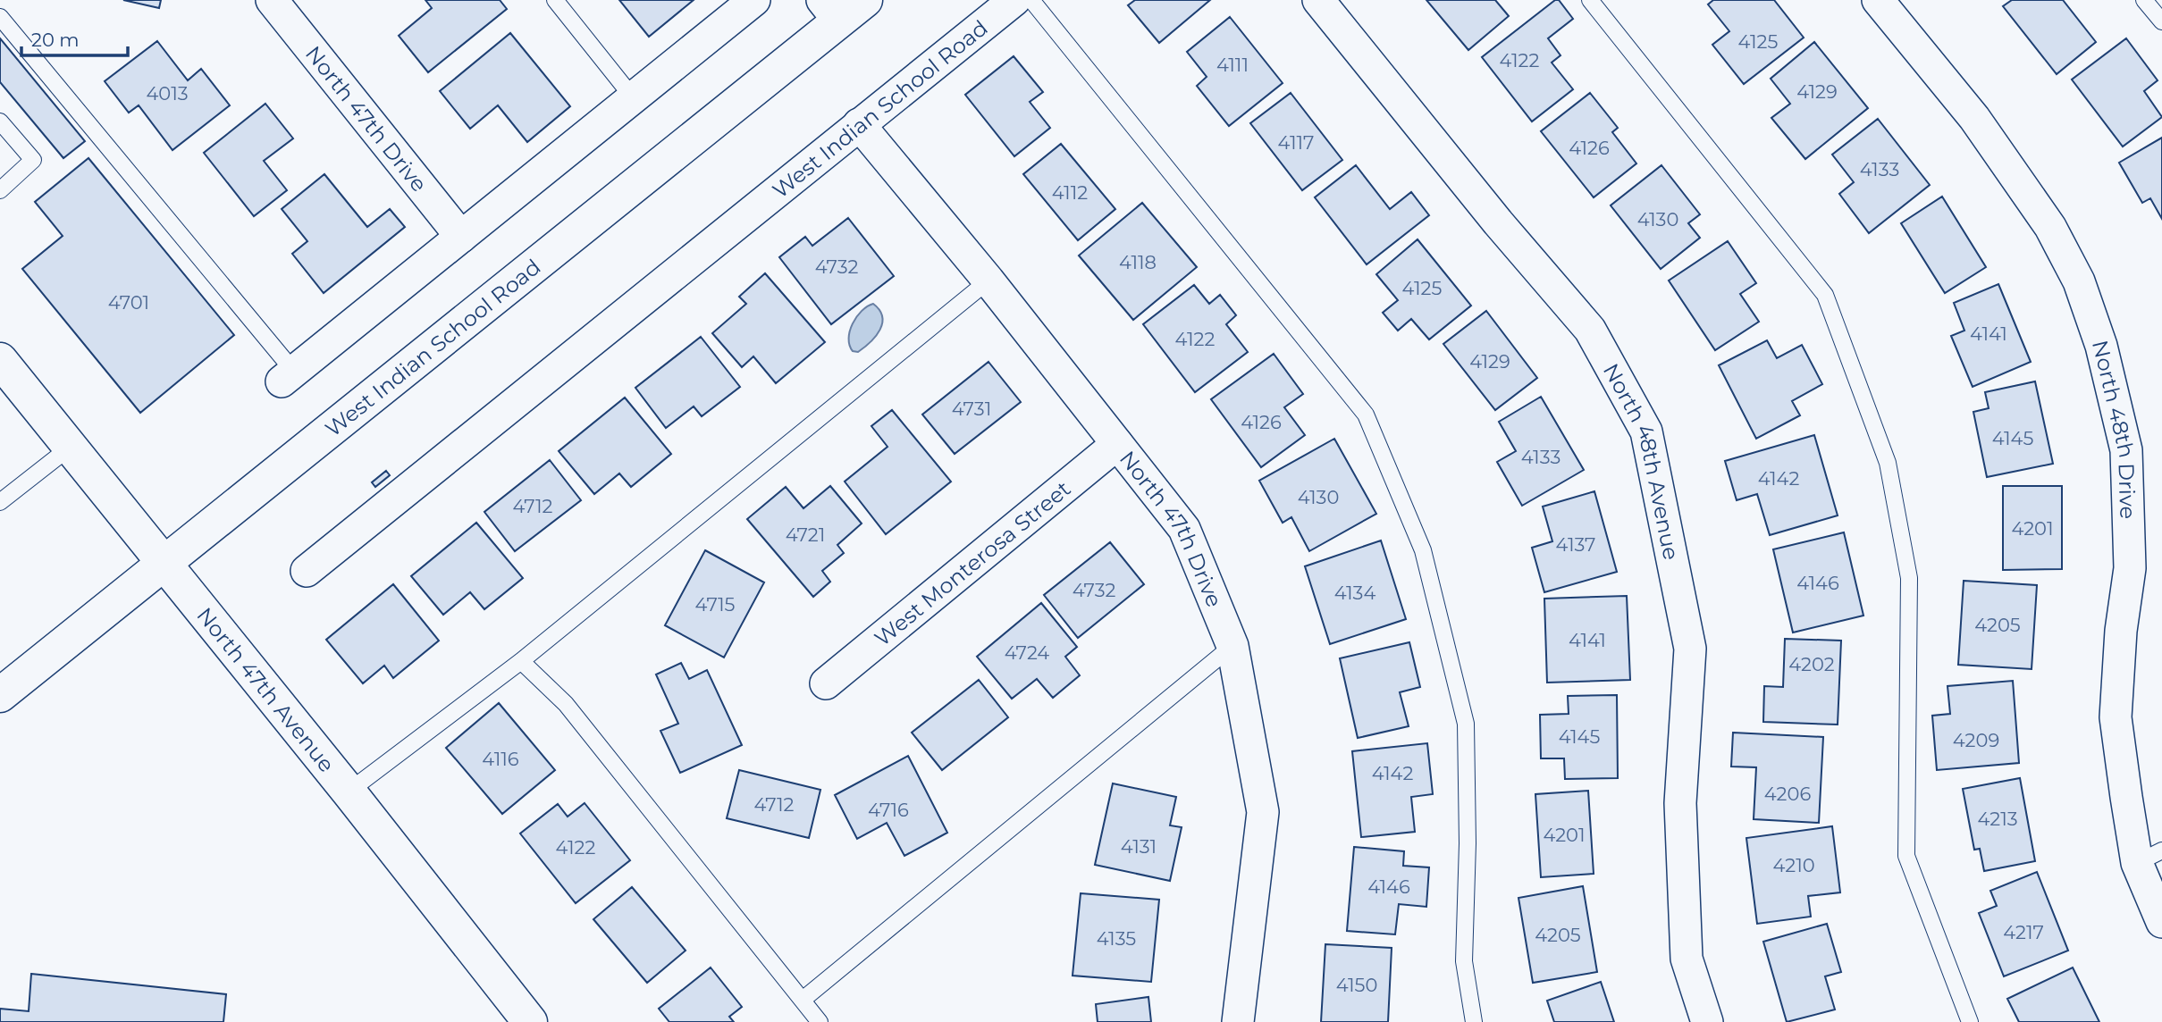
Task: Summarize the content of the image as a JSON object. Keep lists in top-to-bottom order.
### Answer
{
  "streets": {
    "main road": ["West Indian School Road", "North 47th Avenue"],
    "street": [
      "North 47th Drive",
      "North 48th Drive",
      "North 48th Avenue",
      "West Monterosa Street"
    ]
  },
  "crossings": [
    ["West Indian School Road", "North 47th Drive"],
    ["West Indian School Road", "North 47th Avenue"],
    ["North 47th Drive", "West Monterosa Street"]
  ],
  "house_numbers": [
    "4125",
    "4122",
    "4111",
    "4129",
    "4013",
    "4117",
    "4126",
    "4133",
    "4112",
    "4130",
    "4118",
    "4732",
    "4125",
    "4701",
    "4141",
    "4122",
    "4129",
    "4731",
    "4126",
    "4145",
    "4133",
    "4142",
    "4130",
    "4712",
    "4201",
    "4721",
    "4137",
    "4146",
    "4732",
    "4134",
    "4715",
    "4205",
    "4141",
    "4724",
    "4202",
    "4145",
    "4209",
    "4116",
    "4142",
    "4206",
    "4712",
    "4716",
    "4213",
    "4201",
    "4131",
    "4122",
    "4210",
    "4146",
    "4217",
    "4205",
    "4135",
    "4150"
  ],
  "scale_bar": "20 m"
}
